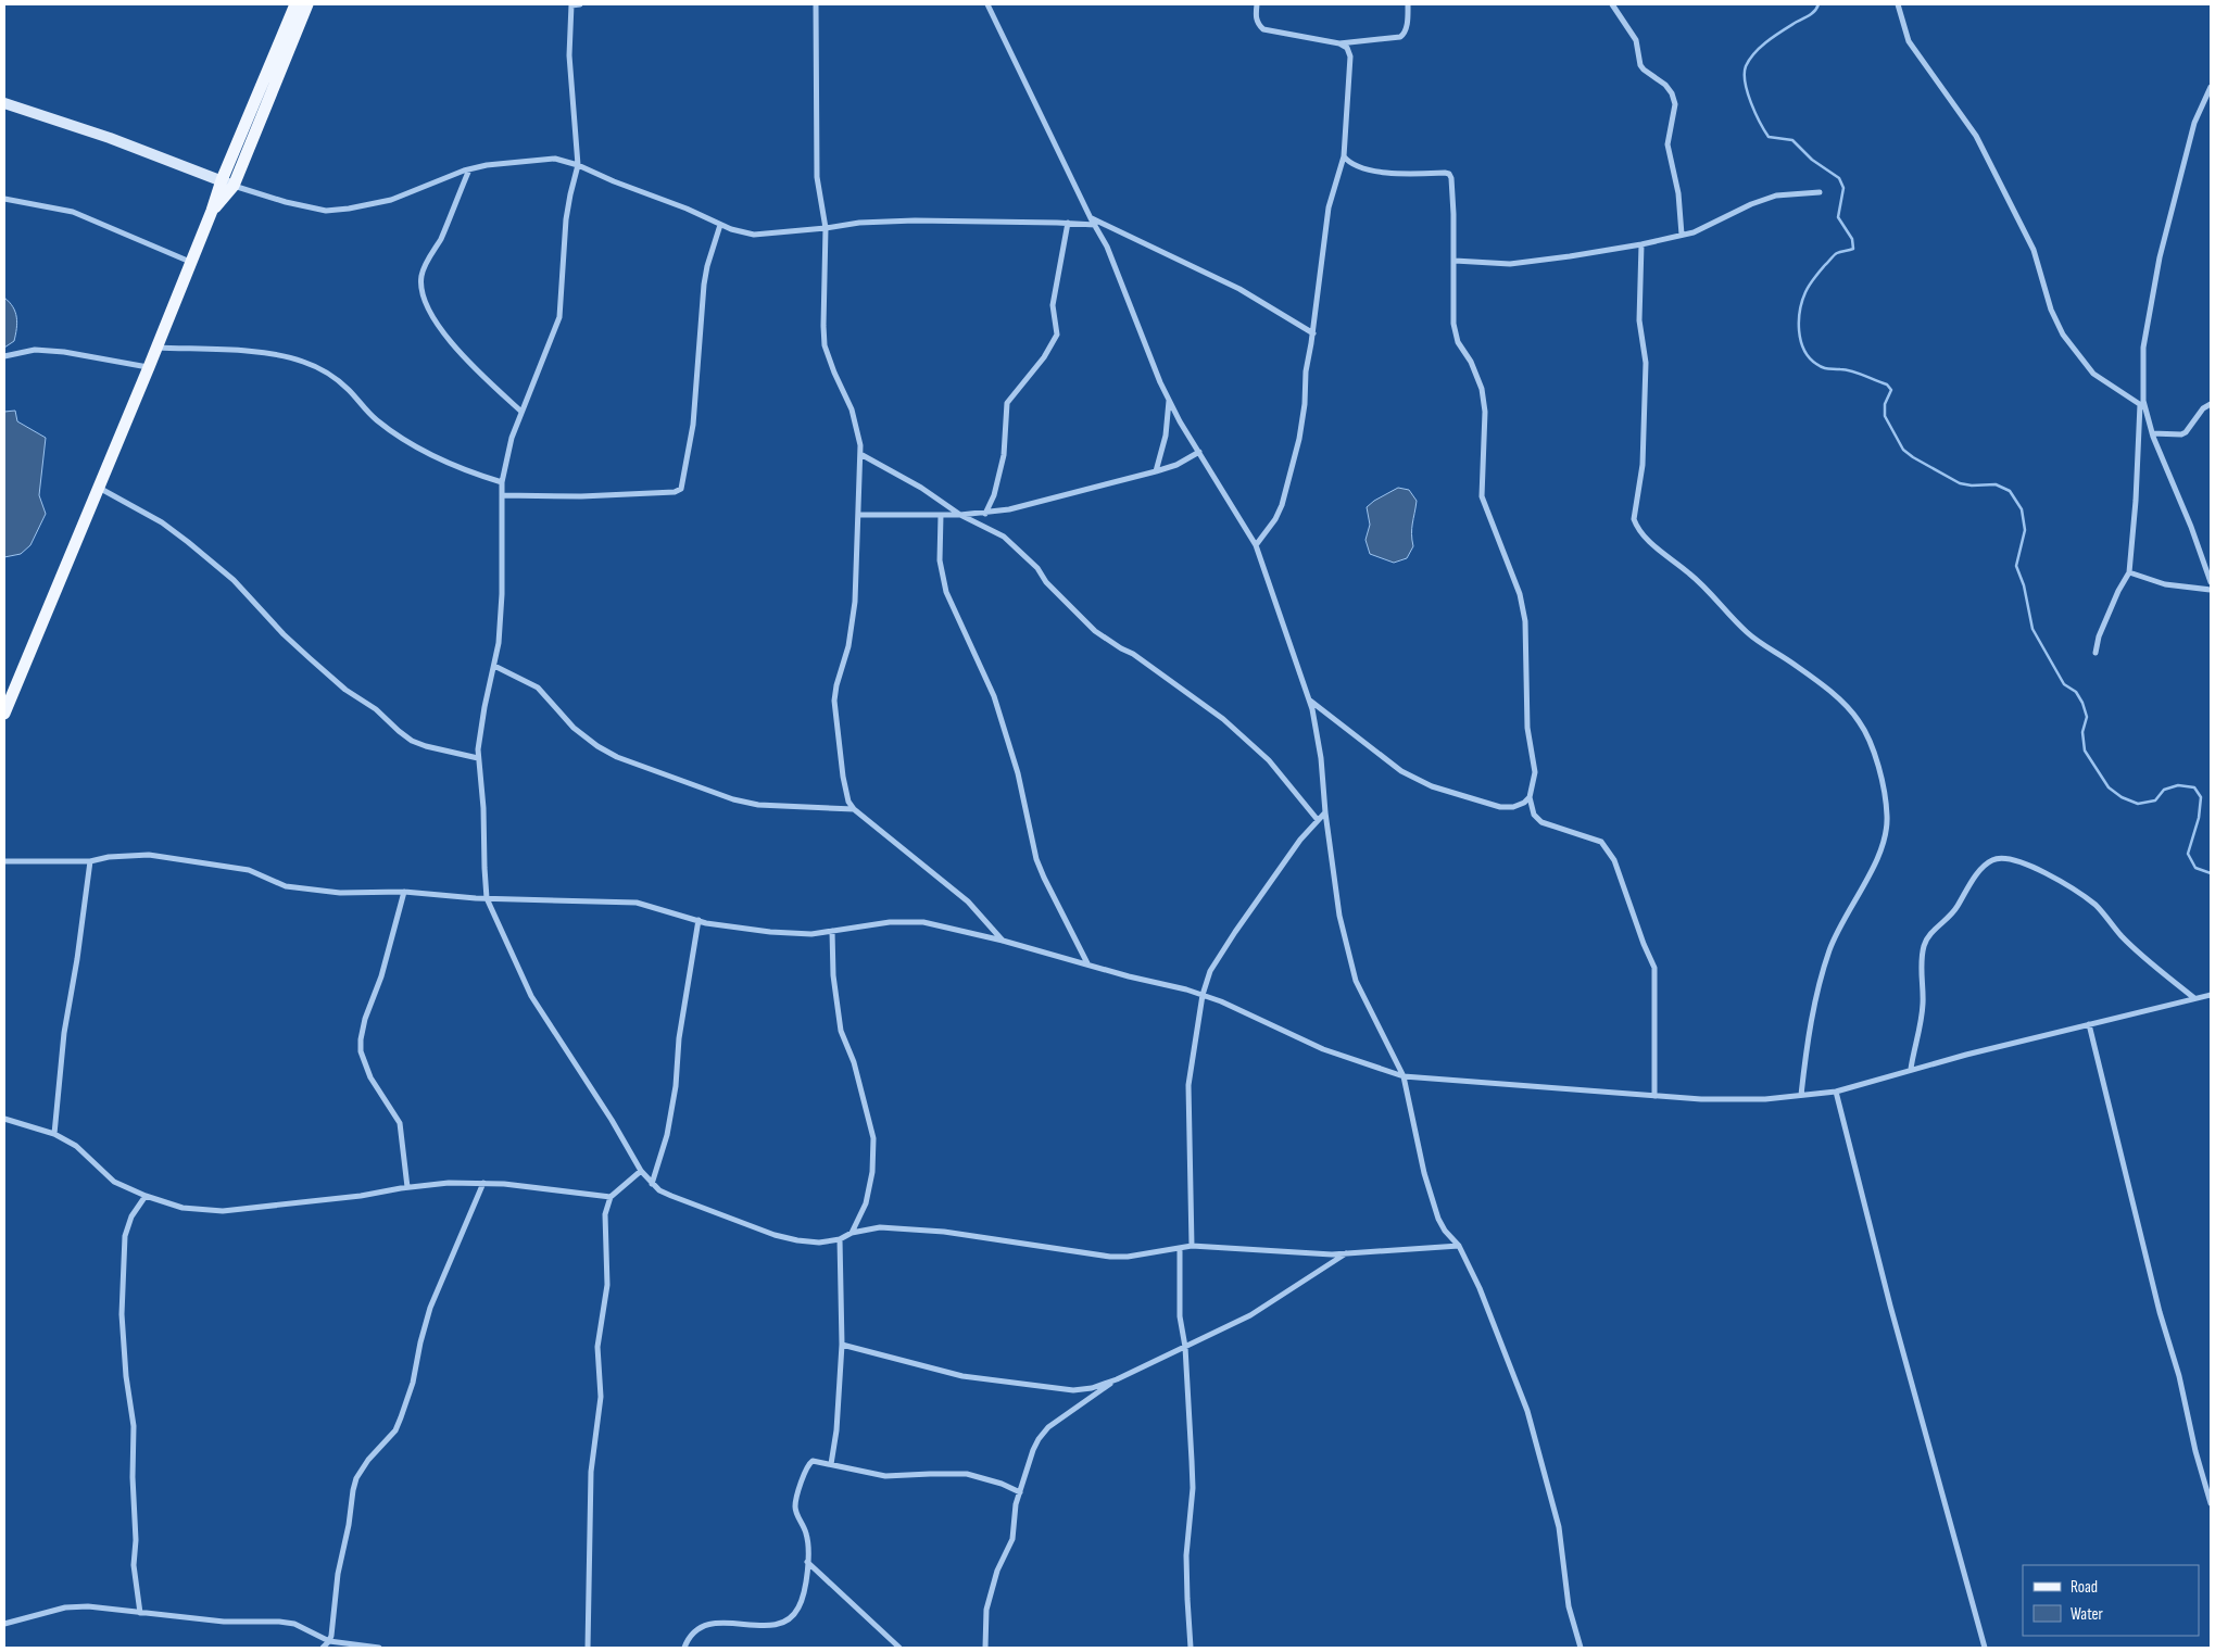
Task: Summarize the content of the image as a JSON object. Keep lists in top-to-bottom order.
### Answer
{
  "legend": ["Road", "Water"]
}
